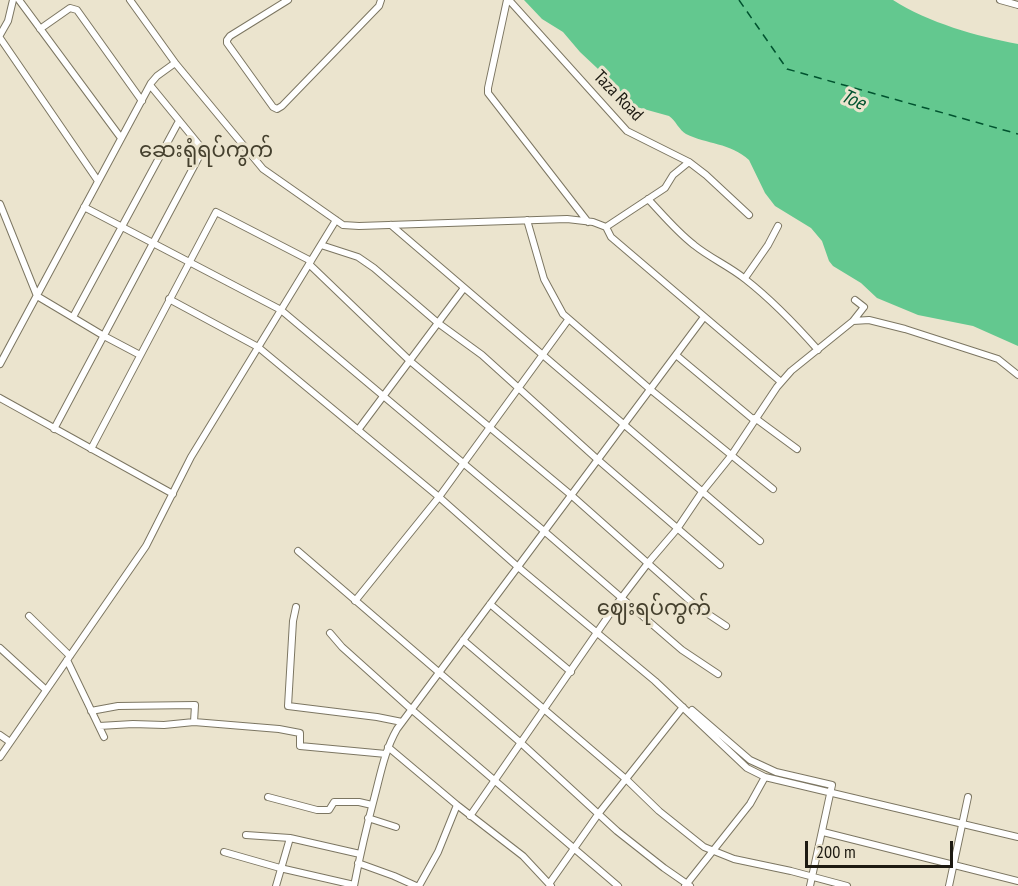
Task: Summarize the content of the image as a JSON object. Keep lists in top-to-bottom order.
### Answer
{
  "streets": {
    "street": ["Taza Road"]
  },
  "districts": ["ဆေးရုံရပ်ကွက်", "ဈေးရပ်ကွက်"],
  "water": ["Toe"],
  "scale_bar": "200 m"
}
